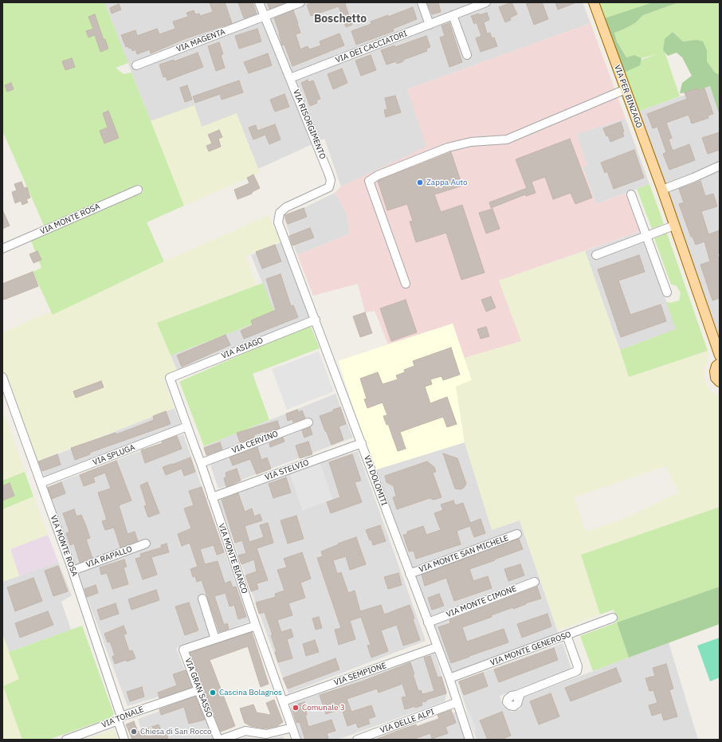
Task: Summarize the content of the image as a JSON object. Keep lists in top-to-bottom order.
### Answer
{
  "streets": {
    "main road": ["VIA PER BINZAGO"],
    "street": [
      "VIA MAGENTA",
      "VIA DEI CACCIATORI",
      "VIA RISORGIMENTO",
      "VIA MONTE ROSA",
      "VIA ASIAGO",
      "VIA CERVINO",
      "VIA SPLUGA",
      "VIA STELVIO",
      "VIA DOLOMITI",
      "VIA MONTE SAN MICHELE",
      "VIA RAPALLO",
      "VIA MONTE BIANCO",
      "VIA MONTE CIMONE",
      "VIA MONTE GENEROSO",
      "VIA SEMPIONE",
      "VIA GRAN SASSO",
      "VIA TONALE",
      "VIA DELLE ALPI"
    ]
  },
  "crossings": [
    ["VIA MAGENTA", "VIA RISORGIMENTO"],
    ["VIA DEI CACCIATORI", "VIA RISORGIMENTO"],
    ["VIA RISORGIMENTO", "VIA DOLOMITI"],
    ["VIA MONTE ROSA", "VIA SPLUGA"],
    ["VIA MONTE ROSA", "VIA RAPALLO"],
    ["VIA MONTE ROSA", "VIA TONALE"],
    ["VIA ASIAGO", "VIA DOLOMITI"],
    ["VIA ASIAGO", "VIA MONTE BIANCO"],
    ["VIA CERVINO", "VIA MONTE BIANCO"],
    ["VIA SPLUGA", "VIA MONTE BIANCO"],
    ["VIA STELVIO", "VIA DOLOMITI"],
    ["VIA STELVIO", "VIA MONTE BIANCO"],
    ["VIA DOLOMITI", "VIA MONTE SAN MICHELE"],
    ["VIA DOLOMITI", "VIA MONTE CIMONE"],
    ["VIA DOLOMITI", "VIA MONTE GENEROSO"],
    ["VIA DOLOMITI", "VIA SEMPIONE"],
    ["VIA DOLOMITI", "VIA DELLE ALPI"],
    ["VIA MONTE BIANCO", "VIA SEMPIONE"],
    ["VIA GRAN SASSO", "VIA TONALE"]
  ],
  "districts": ["Boschetto"],
  "places": [
    "Zappa Auto",
    "Cascina Bolagnos",
    "Comunale 3",
    "Chiesa di San Rocco"
  ]
}
